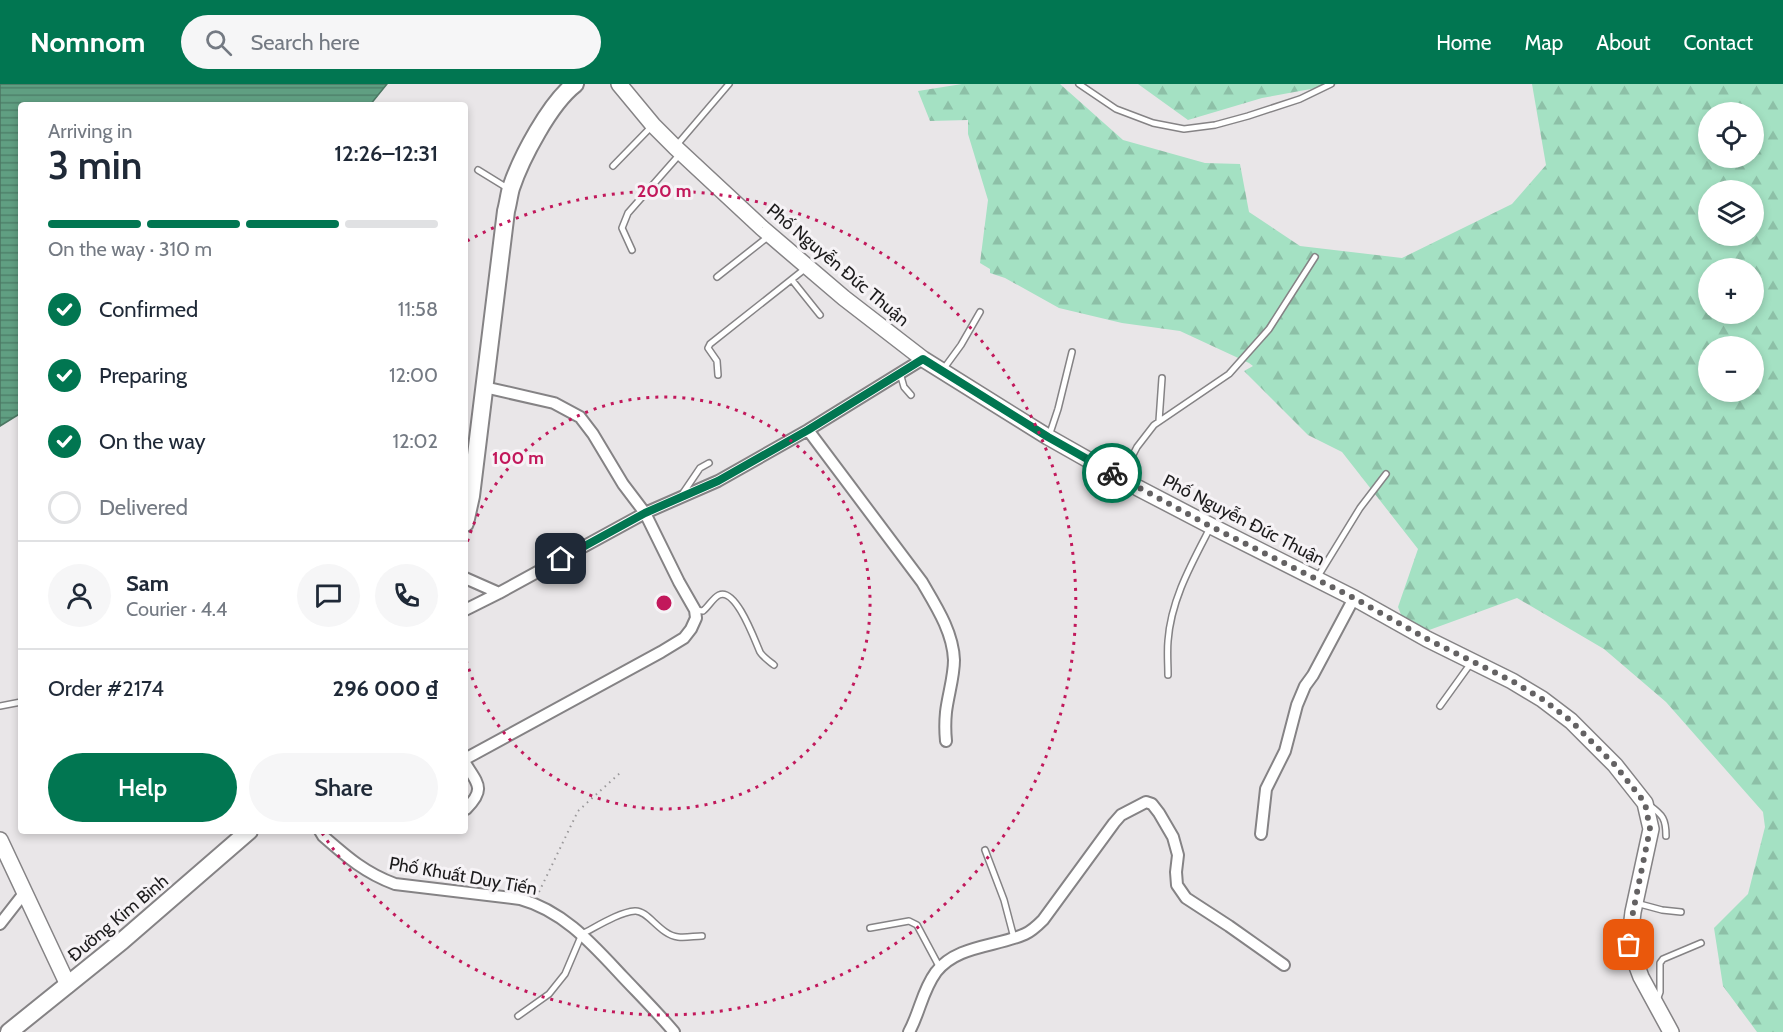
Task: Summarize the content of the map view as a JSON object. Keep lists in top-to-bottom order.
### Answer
{
  "streets": {
    "main road": ["Đường Kim Bình"],
    "street": ["Phố Nguyễn Đức Thuận", "Phố Khuất Duy Tiến"]
  },
  "page": {
    "header": "Nomnom",
    "search": "Search here",
    "nav": [
      "Home",
      "Map",
      "About",
      "Contact"
    ],
    "map_buttons": ["+", "−"],
    "heading": ["3 min", "Arriving in", "12:26–12:31"],
    "panel": [
      "Sam",
      "Courier · 4.4",
      "Order #2174",
      "296 000 ₫"
    ],
    "bar": "On the way · 310 m",
    "list": [
      ["Confirmed", "11:58"],
      ["Preparing", "12:00"],
      ["On the way", "12:02"],
      "Delivered"
    ],
    "buttons": ["Help", "Share"]
  },
  "rings": ["200 m", "100 m"]
}
